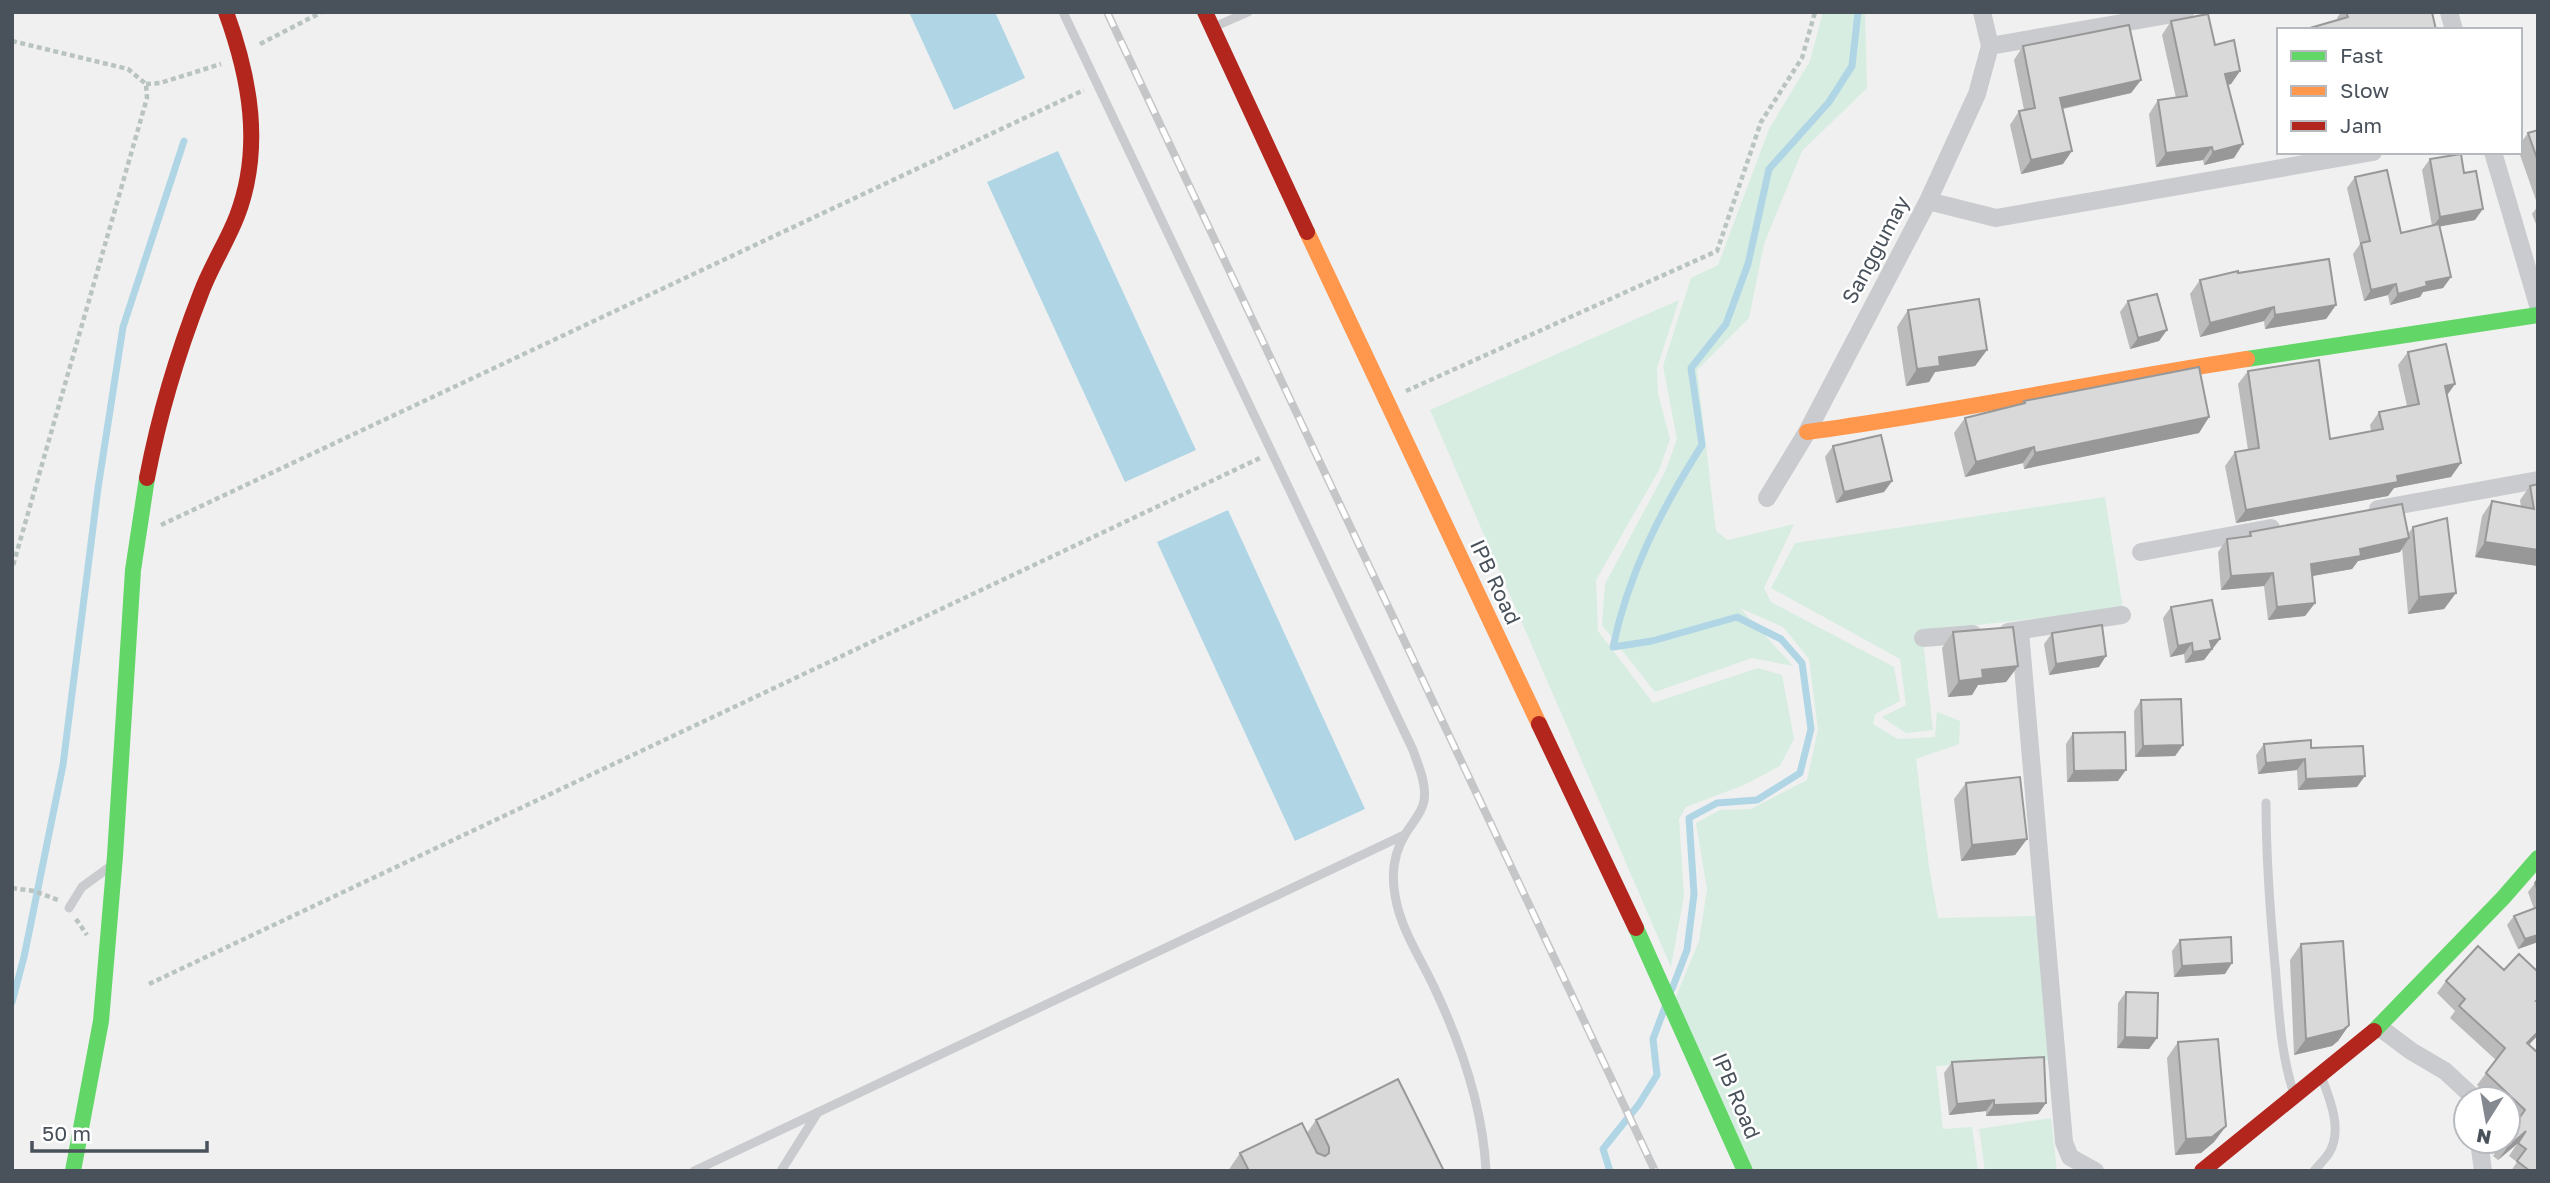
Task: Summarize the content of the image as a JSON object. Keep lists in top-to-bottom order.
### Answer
{
  "streets": {
    "street": ["Sanggumay", "IPB Road"]
  },
  "legend": ["Fast", "Slow", "Jam"],
  "scale_bar": "50 m",
  "north": "bottom"
}
